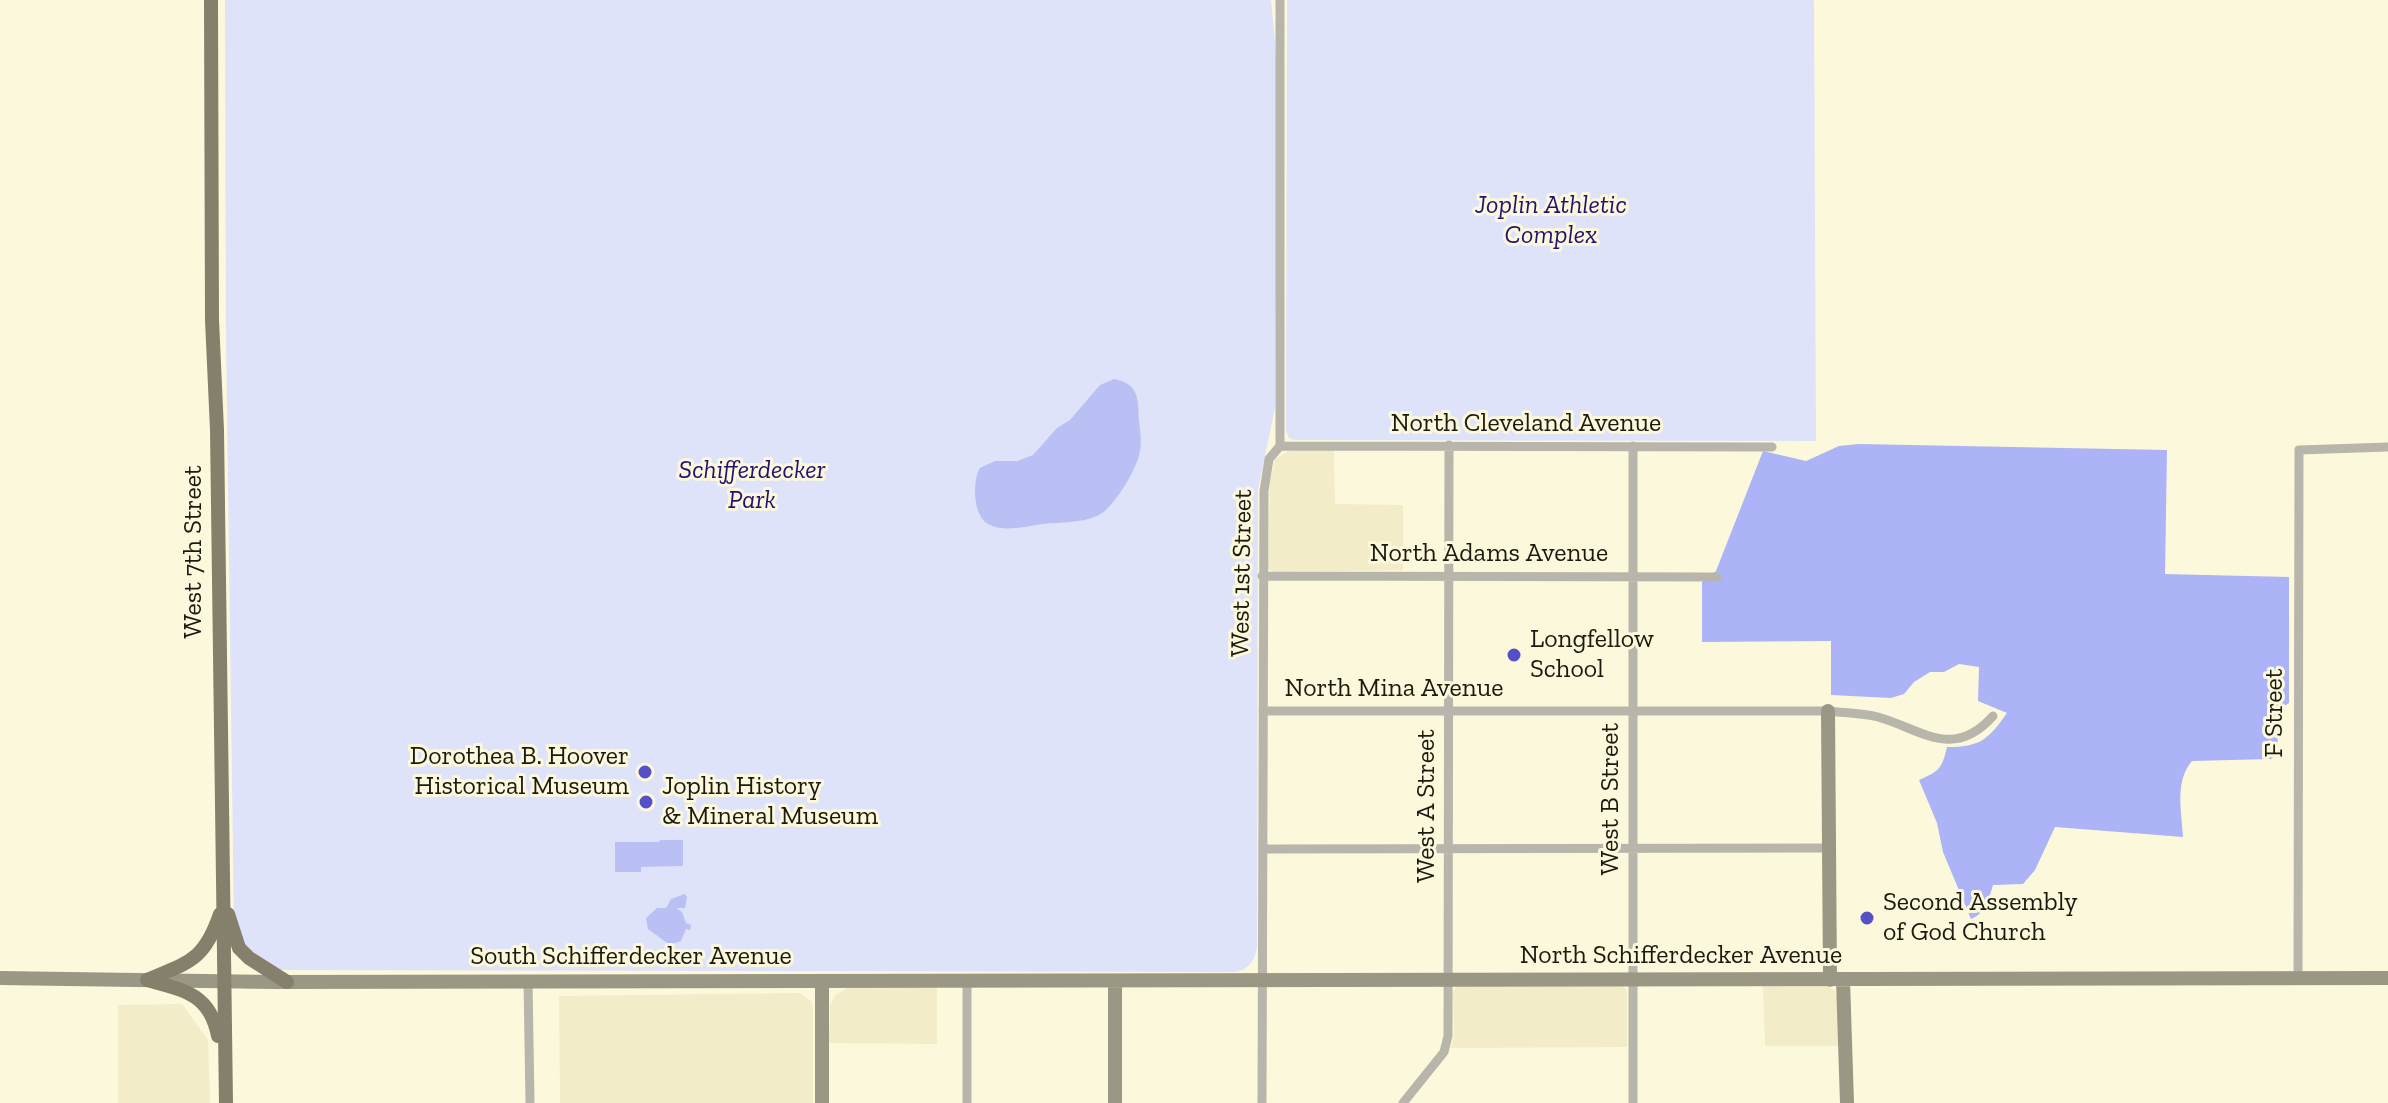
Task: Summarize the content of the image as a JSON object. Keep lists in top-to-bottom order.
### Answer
{
  "streets": {
    "main road": ["West 7th Street", "North Schifferdecker Avenue", "South Schifferdecker Avenue"],
    "street": [
      "North Cleveland Avenue",
      "North Adams Avenue",
      "West 1st Street",
      "North Mina Avenue",
      "F Street",
      "West B Street",
      "West A Street"
    ]
  },
  "crossings": [
    ["North Cleveland Avenue", "West 1st Street"],
    ["North Cleveland Avenue", "West B Street"],
    ["North Cleveland Avenue", "West A Street"],
    ["West 7th Street", "South Schifferdecker Avenue"],
    ["North Adams Avenue", "West 1st Street"],
    ["North Adams Avenue", "West B Street"],
    ["North Adams Avenue", "West A Street"],
    ["West 1st Street", "North Mina Avenue"],
    ["West 1st Street", "North Schifferdecker Avenue"],
    ["West 1st Street", "South Schifferdecker Avenue"],
    ["North Mina Avenue", "West B Street"],
    ["North Mina Avenue", "West A Street"],
    ["F Street", "North Schifferdecker Avenue"],
    ["West B Street", "North Schifferdecker Avenue"],
    ["West A Street", "North Schifferdecker Avenue"],
    ["North Schifferdecker Avenue", "South Schifferdecker Avenue"]
  ],
  "parks": ["Joplin Athletic Complex", "Schifferdecker Park"],
  "places": [
    "Longfellow School",
    "Dorothea B. Hoover Historical Museum",
    "Joplin History & Mineral Museum",
    "Second Assembly of God Church"
  ]
}
